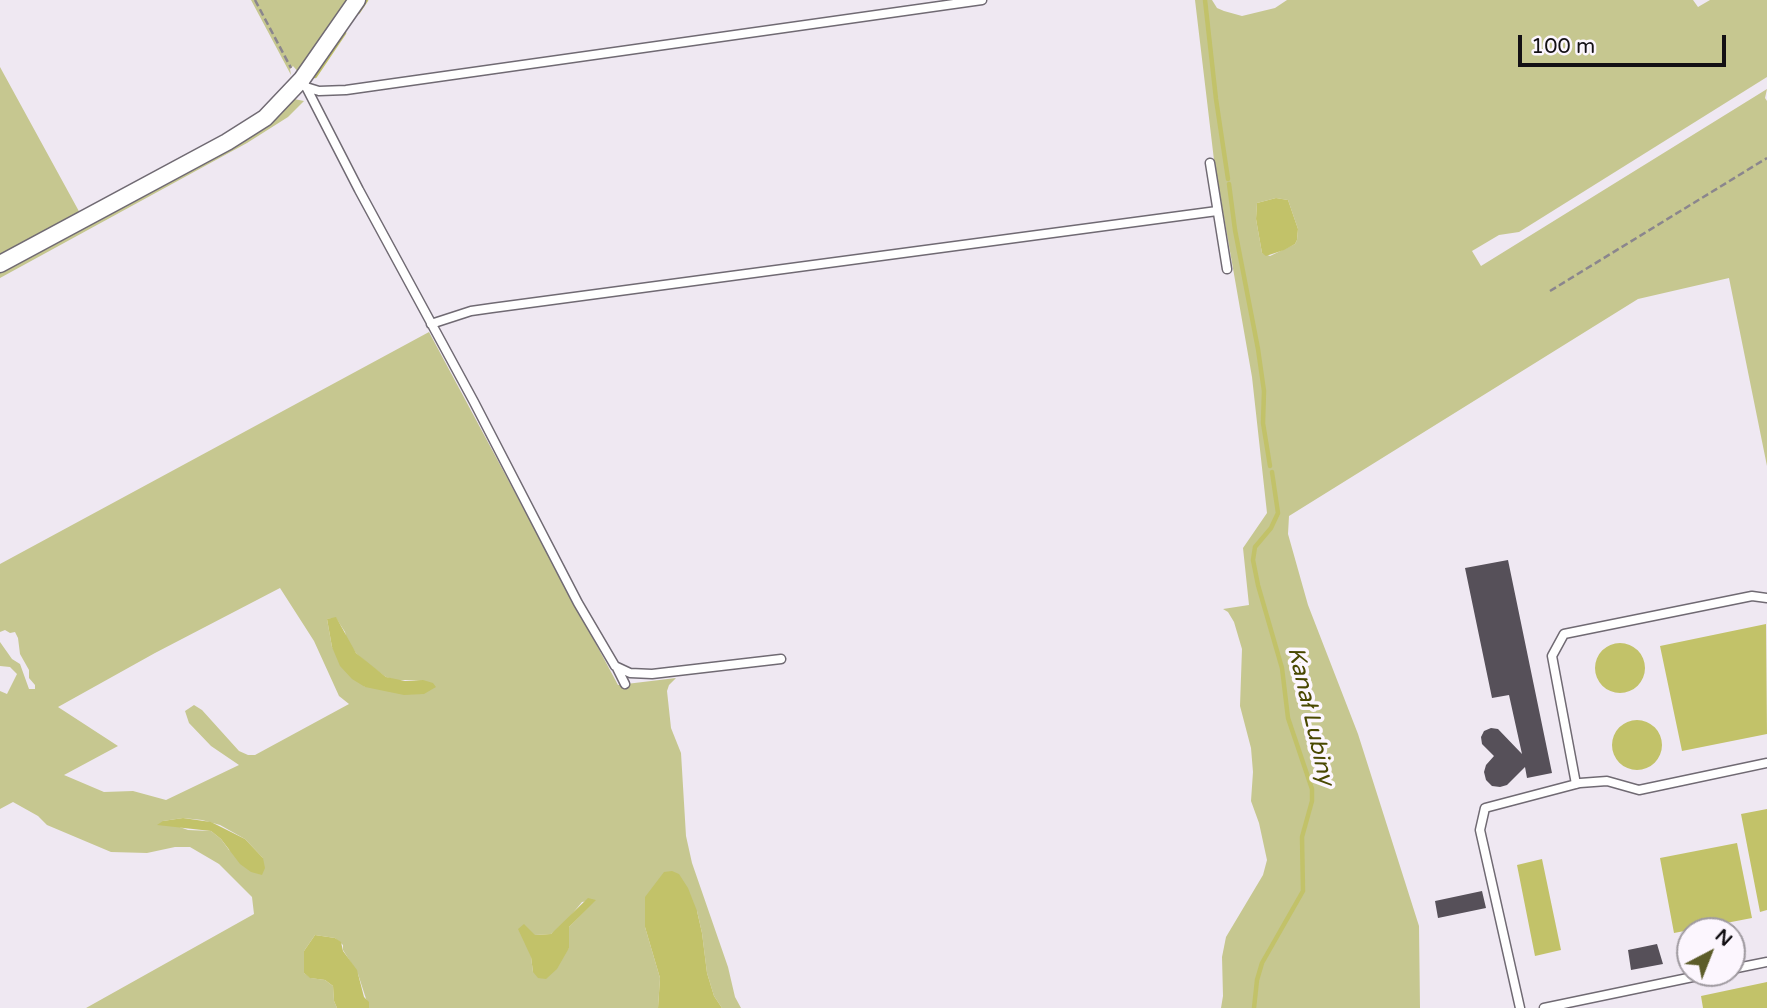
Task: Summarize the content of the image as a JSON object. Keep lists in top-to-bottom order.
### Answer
{
  "water": ["Kanał Lubiny"],
  "scale_bar": "100 m",
  "north": "top right"
}
